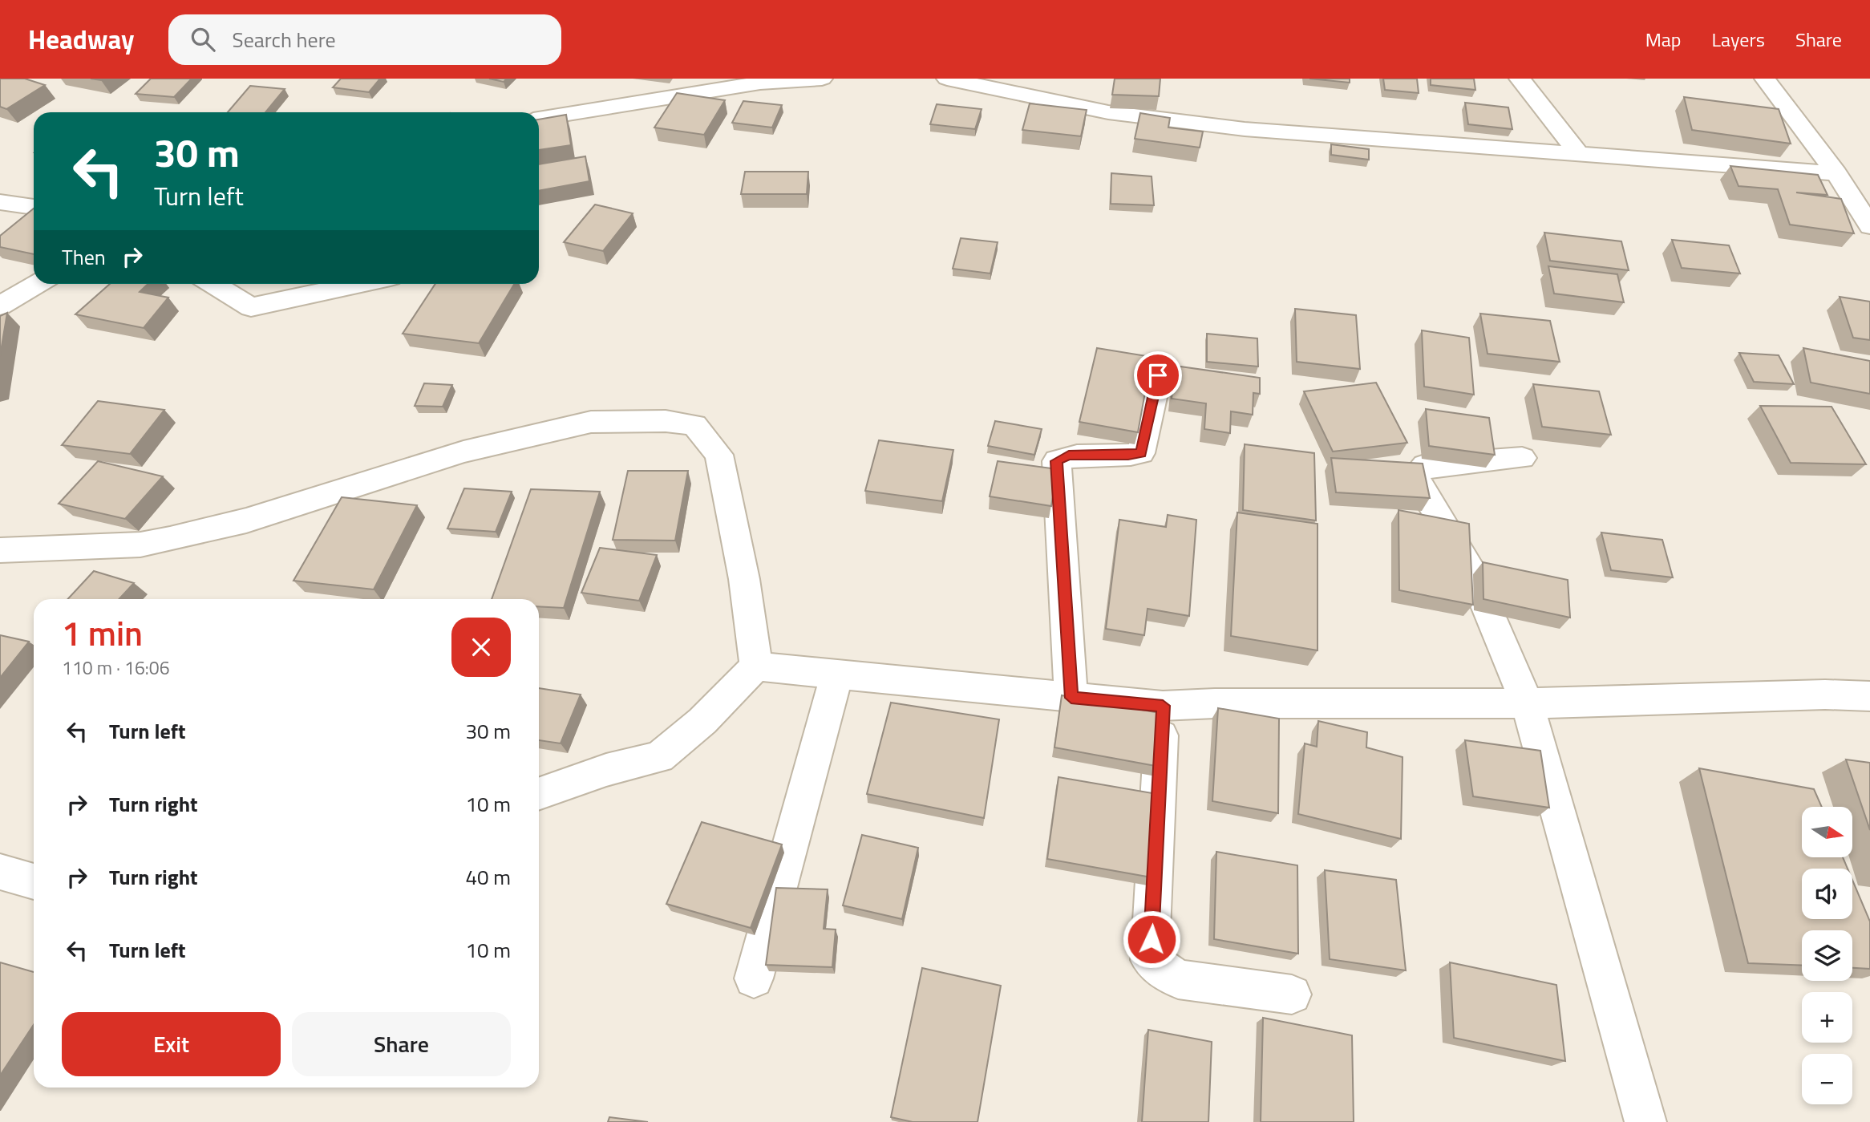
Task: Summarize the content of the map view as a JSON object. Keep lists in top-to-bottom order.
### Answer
{
  "north": "right",
  "page": {
    "header": "Headway",
    "search": "Search here",
    "nav": ["Map", "Layers", "Share"],
    "turn": ["30 m", "Turn left"],
    "then": "Then",
    "heading": ["1 min", "110 m · 16:06"],
    "list": [
      {
        "name": "Turn left",
        "value": "30 m"
      },
      {
        "name": "Turn right",
        "value": "10 m"
      },
      {
        "name": "Turn right",
        "value": "40 m"
      },
      {
        "name": "Turn left",
        "value": "10 m"
      }
    ],
    "map_buttons": ["+", "−"],
    "buttons": ["Exit", "Share"]
  }
}
